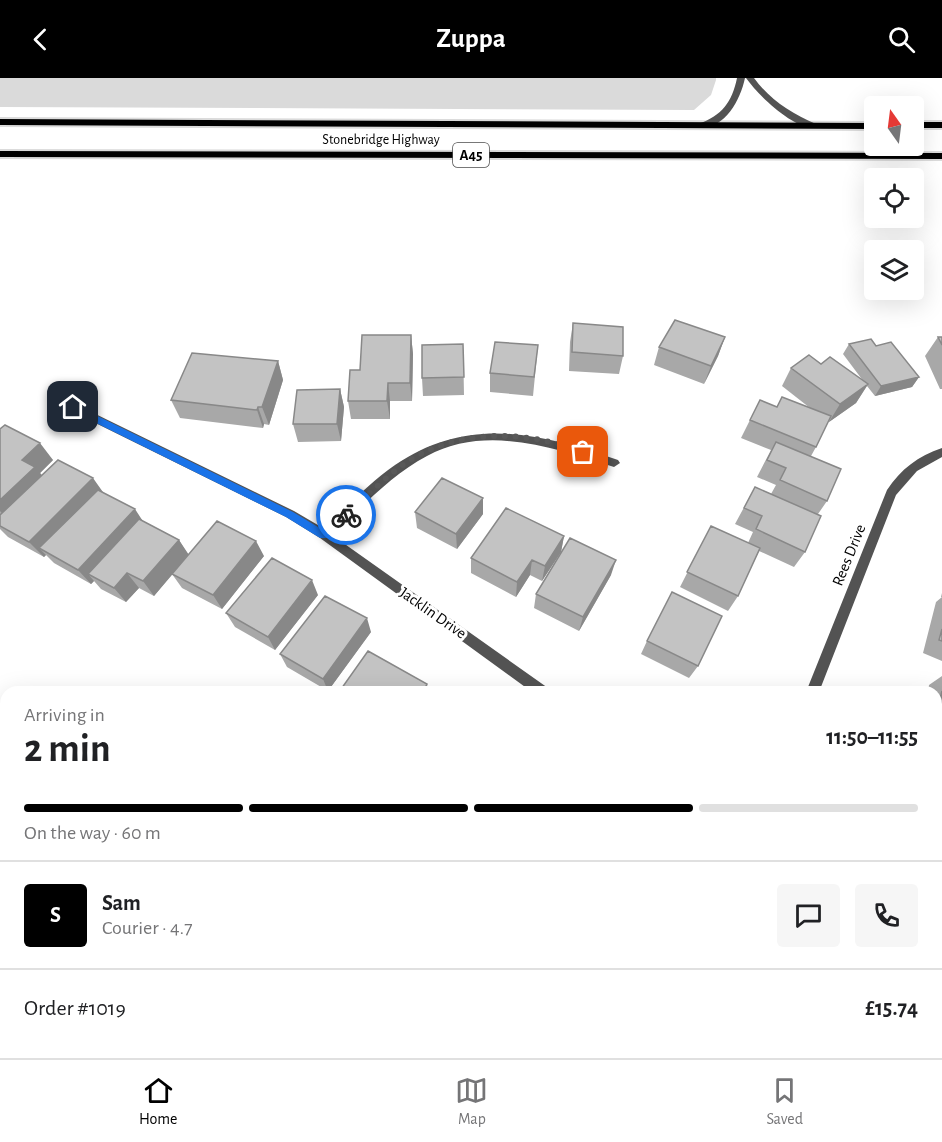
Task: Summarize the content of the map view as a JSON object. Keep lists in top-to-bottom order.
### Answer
{
  "streets": {
    "highway": ["Stonebridge Highway", "A45"],
    "street": ["Rees Drive", "Jacklin Drive"]
  },
  "north": "top",
  "page": {
    "header": "Zuppa",
    "heading": ["2 min", "Arriving in", "11:50–11:55"],
    "panel": [
      "Sam",
      "Courier · 4.7",
      "Order #1019",
      "£15.74"
    ],
    "bar": "On the way · 60 m",
    "round": "S",
    "tabs": ["Home", "Map", "Saved"]
  }
}
